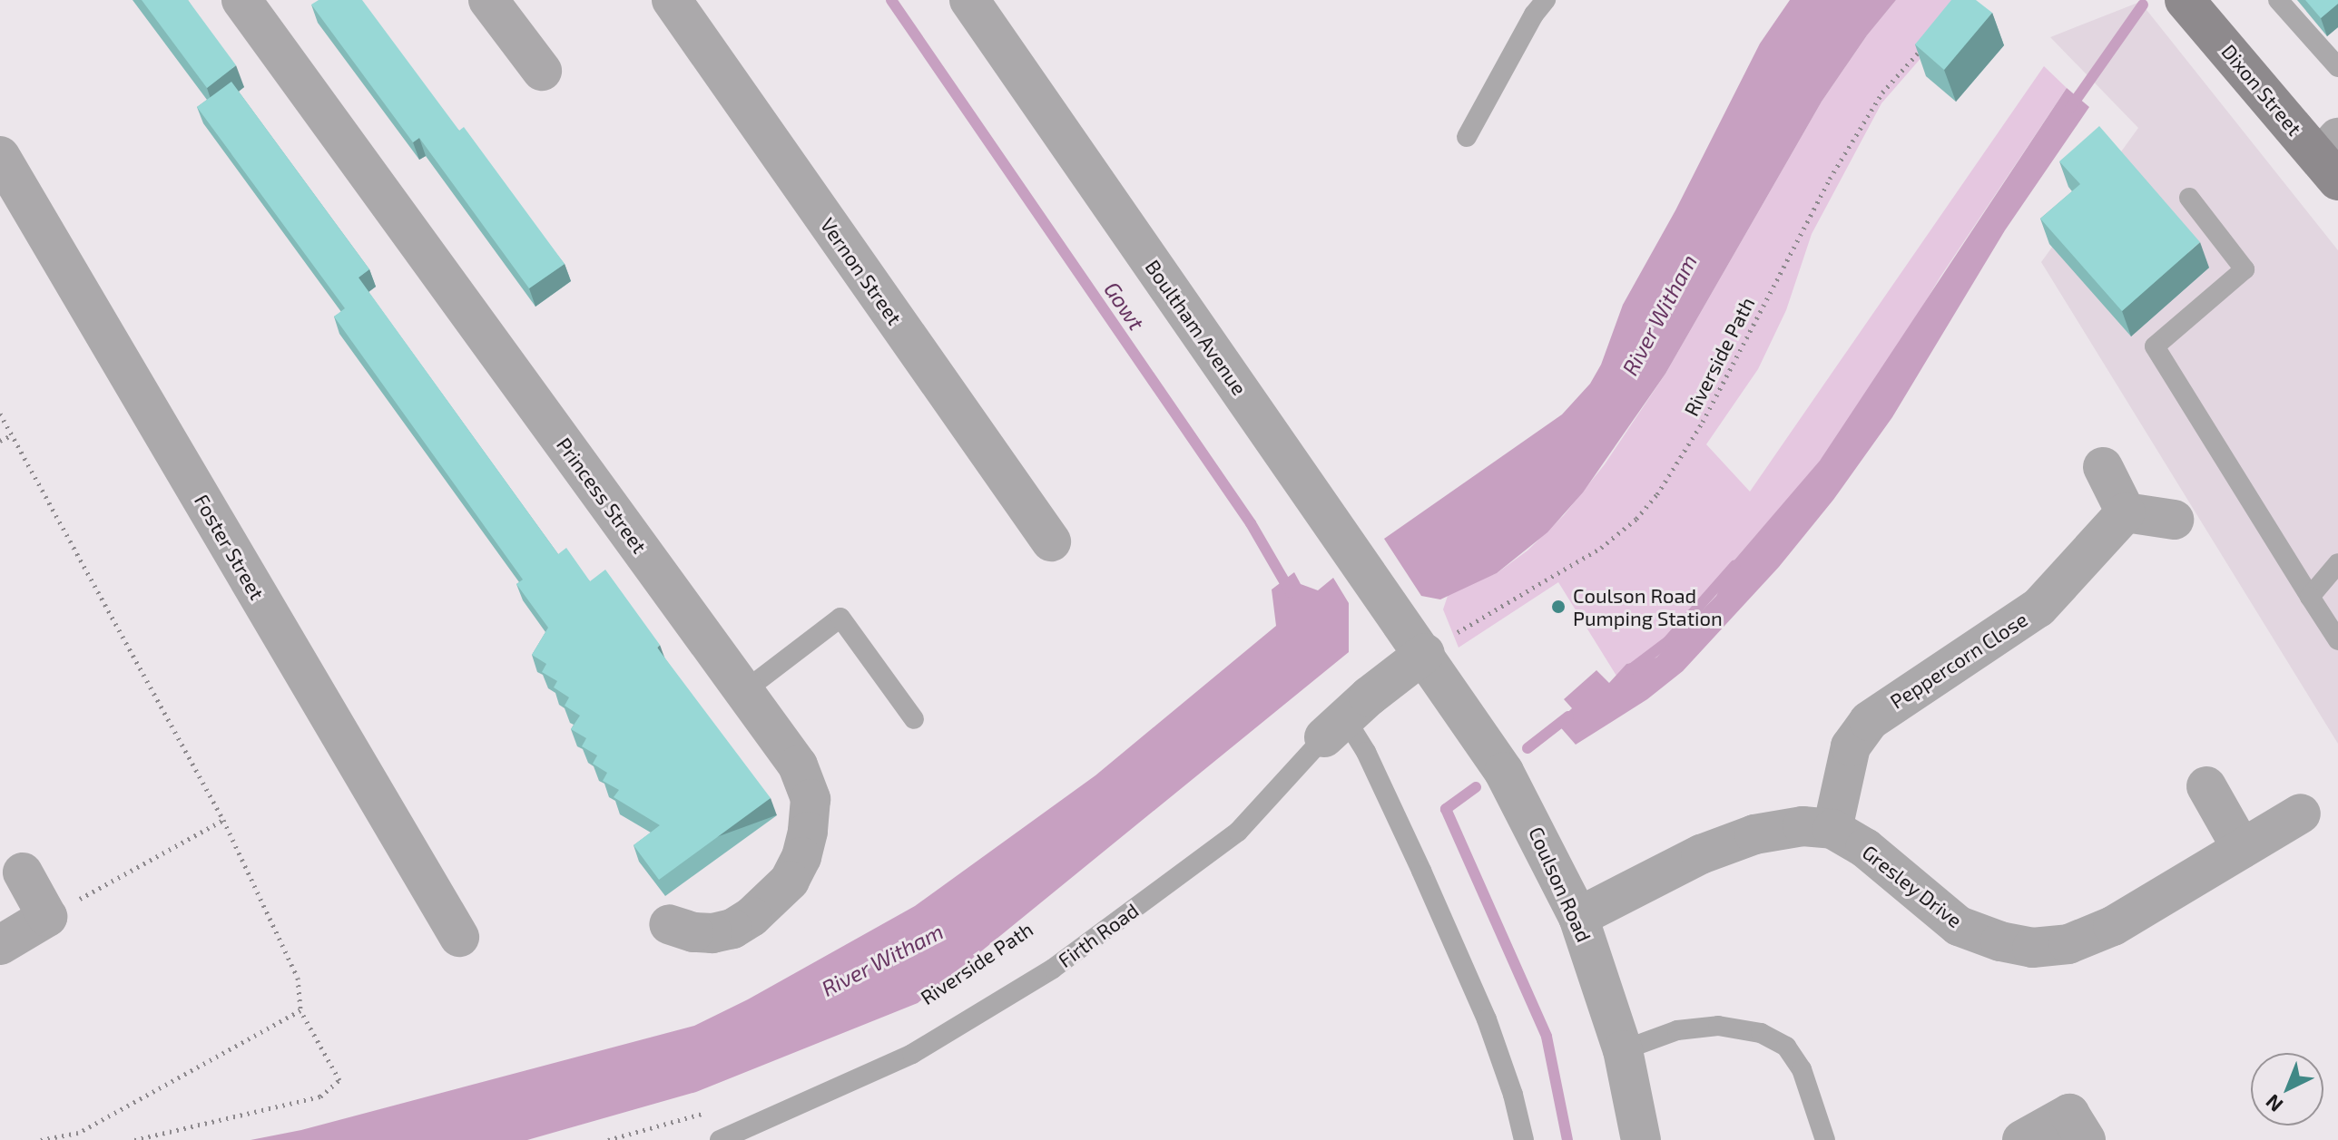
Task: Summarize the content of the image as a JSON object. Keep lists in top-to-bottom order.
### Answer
{
  "streets": {
    "street": [
      "Dixon Street",
      "Vernon Street",
      "Boultham Avenue",
      "Princess Street",
      "Foster Street",
      "Peppercorn Close",
      "Coulson Road",
      "Gresley Drive",
      "Firth Road"
    ],
    "path": ["Riverside Path"]
  },
  "crossings": [
    ["Boultham Avenue", "Riverside Path"],
    ["Boultham Avenue", "Coulson Road"],
    ["Boultham Avenue", "Firth Road"],
    ["Riverside Path", "Coulson Road"],
    ["Riverside Path", "Firth Road"],
    ["Peppercorn Close", "Gresley Drive"],
    ["Coulson Road", "Firth Road"]
  ],
  "water": ["Gowt", "River Witham"],
  "places": ["Coulson Road Pumping Station"],
  "north": "bottom left"
}
